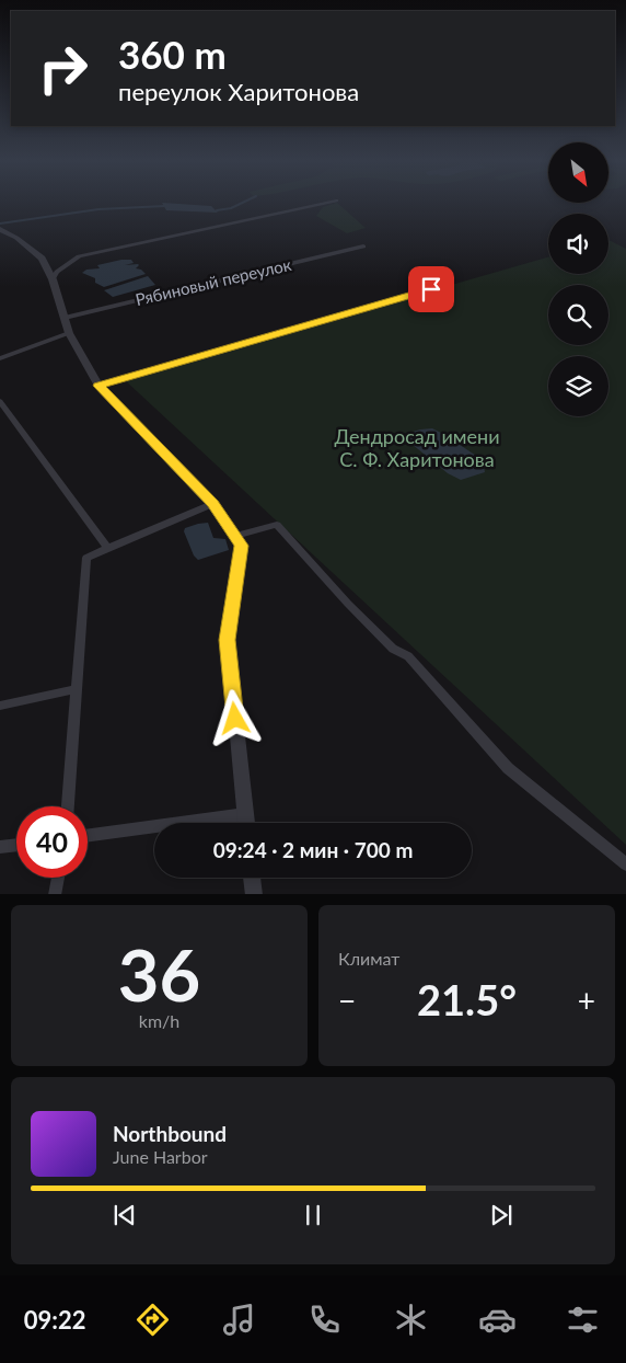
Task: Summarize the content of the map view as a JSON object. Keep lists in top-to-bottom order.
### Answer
{
  "streets": {
    "street": ["Рябиновый переулок"]
  },
  "parks": ["Дендросад имени С. Ф. Харитонова"],
  "north": "bottom right",
  "page": {
    "turn": ["360 m", "переулок Харитонова"],
    "limit": "40",
    "trip": "09:24 · 2 мин · 700 m",
    "tile": [
      ["36", "km/h"],
      "Климат"
    ],
    "heat": ["−", "21.5°", "+"],
    "song": ["Northbound", "June Harbor"],
    "tabs": "09:22"
  }
}
